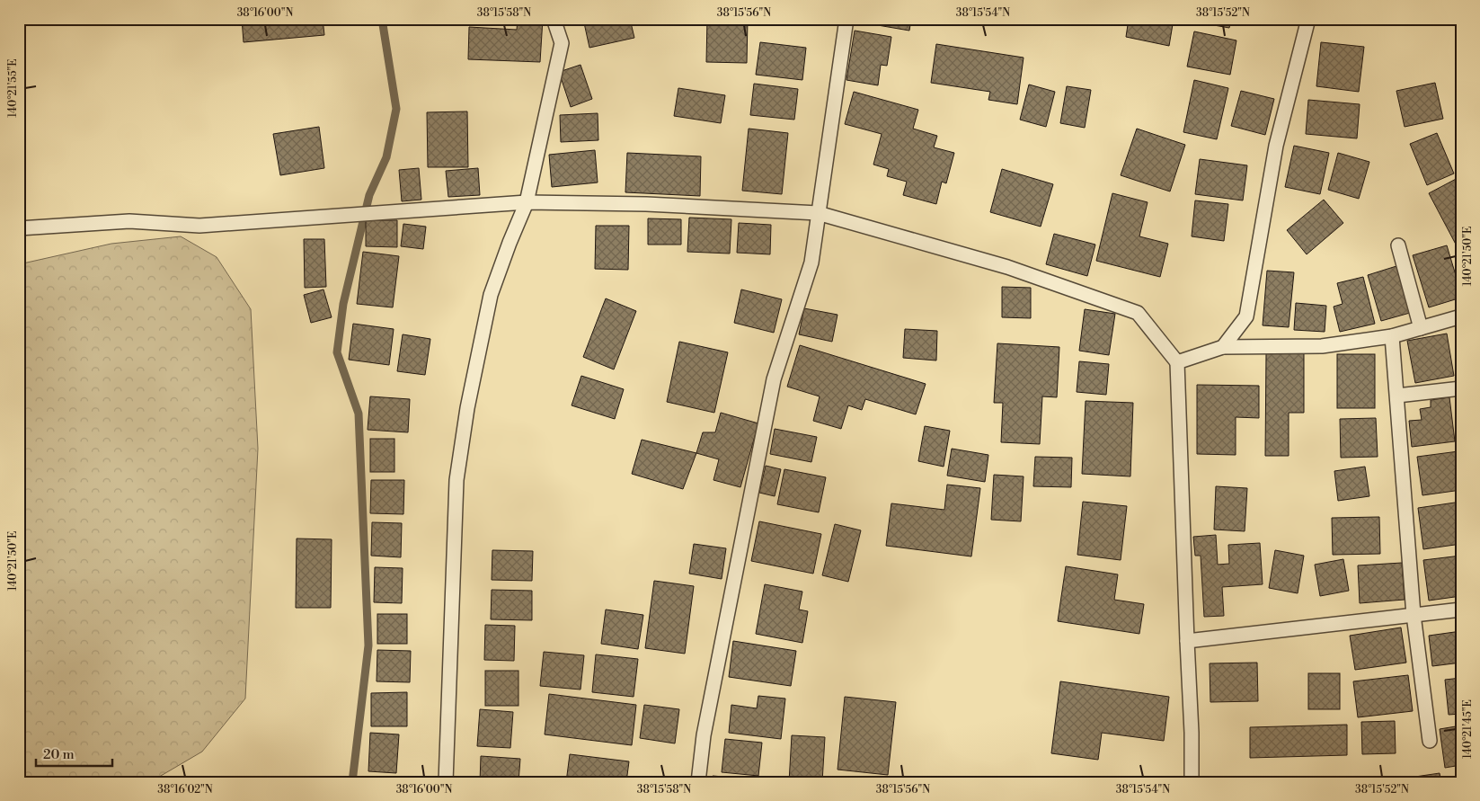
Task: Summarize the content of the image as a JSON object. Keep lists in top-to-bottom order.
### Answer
{
  "scale_bar": "20 m",
  "coordinates": [
    "38°16'00\"N",
    "38°15'58\"N",
    "38°15'56\"N",
    "38°15'54\"N",
    "38°15'52\"N",
    "140°21'55\"E",
    "140°21'50\"E",
    "140°21'45\"E",
    "38°16'02\"N"
  ]
}
